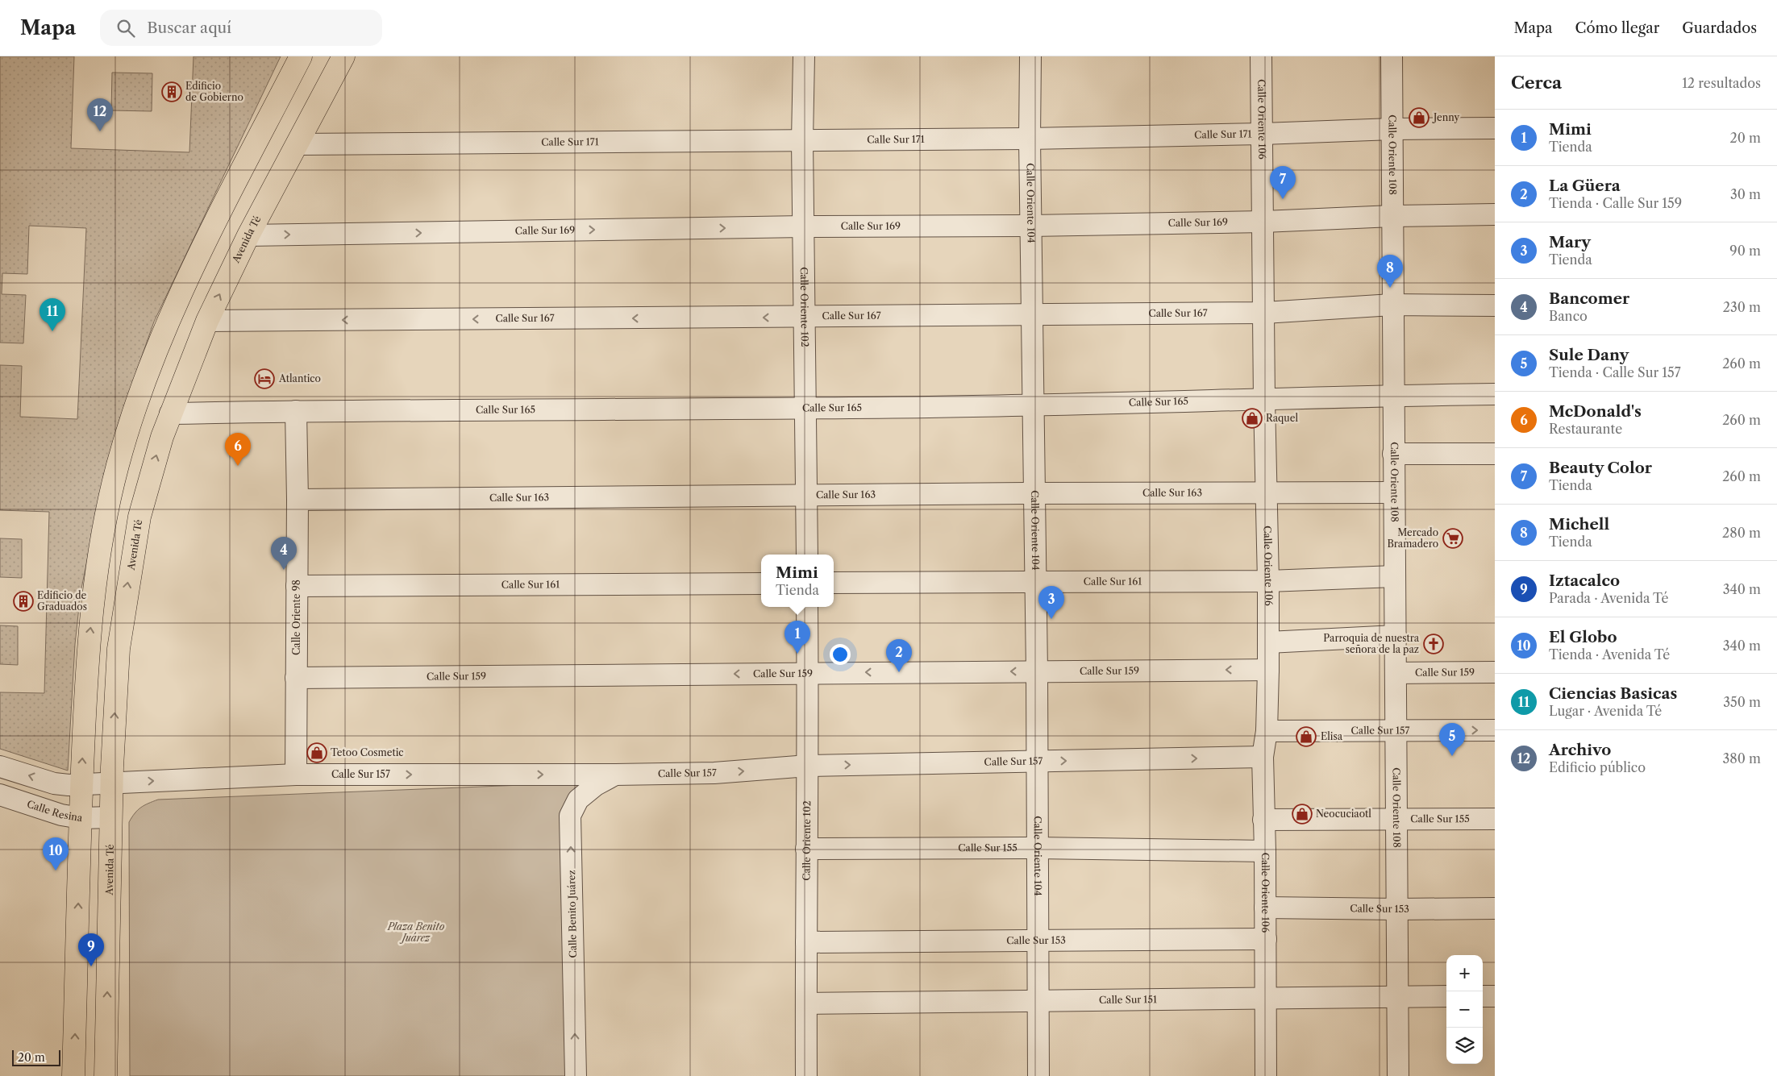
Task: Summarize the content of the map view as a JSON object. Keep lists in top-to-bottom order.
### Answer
{
  "streets": {
    "main road": ["Avenida Té"],
    "street": [
      "Calle Oriente 106",
      "Calle Sur 171",
      "Calle Oriente 108",
      "Calle Oriente 104",
      "Calle Sur 169",
      "Calle Oriente 102",
      "Calle Sur 167",
      "Calle Sur 165",
      "Calle Sur 163",
      "Calle Sur 161",
      "Calle Oriente 98",
      "Calle Sur 159",
      "Calle Sur 157",
      "Calle Resina",
      "Calle Sur 155",
      "Calle Sur 153",
      "Calle Benito Juárez",
      "Calle Sur 151"
    ]
  },
  "crossings": [
    ["Calle Oriente 106", "Calle Sur 171"],
    ["Calle Oriente 106", "Calle Sur 169"],
    ["Calle Oriente 106", "Calle Sur 167"],
    ["Calle Oriente 106", "Calle Sur 165"],
    ["Calle Oriente 106", "Calle Sur 163"],
    ["Calle Oriente 106", "Calle Sur 161"],
    ["Calle Oriente 106", "Calle Sur 159"],
    ["Calle Oriente 106", "Calle Sur 157"],
    ["Calle Oriente 106", "Calle Sur 155"],
    ["Calle Oriente 106", "Calle Sur 153"],
    ["Calle Oriente 106", "Calle Sur 151"],
    ["Calle Sur 171", "Calle Oriente 108"],
    ["Calle Sur 171", "Calle Oriente 104"],
    ["Calle Sur 171", "Avenida Té"],
    ["Calle Sur 171", "Calle Oriente 102"],
    ["Calle Oriente 108", "Calle Sur 169"],
    ["Calle Oriente 108", "Calle Sur 167"],
    ["Calle Oriente 108", "Calle Sur 165"],
    ["Calle Oriente 108", "Calle Sur 163"],
    ["Calle Oriente 108", "Calle Sur 161"],
    ["Calle Oriente 108", "Calle Sur 159"],
    ["Calle Oriente 108", "Calle Sur 157"],
    ["Calle Oriente 108", "Calle Sur 155"],
    ["Calle Oriente 108", "Calle Sur 153"],
    ["Calle Oriente 108", "Calle Sur 151"],
    ["Calle Oriente 104", "Calle Sur 169"],
    ["Calle Oriente 104", "Calle Sur 167"],
    ["Calle Oriente 104", "Calle Sur 165"],
    ["Calle Oriente 104", "Calle Sur 163"],
    ["Calle Oriente 104", "Calle Sur 161"],
    ["Calle Oriente 104", "Calle Sur 159"],
    ["Calle Oriente 104", "Calle Sur 157"],
    ["Calle Oriente 104", "Calle Sur 155"],
    ["Calle Oriente 104", "Calle Sur 153"],
    ["Calle Oriente 104", "Calle Sur 151"],
    ["Calle Sur 169", "Avenida Té"],
    ["Calle Sur 169", "Calle Oriente 102"],
    ["Avenida Té", "Calle Sur 167"],
    ["Avenida Té", "Calle Sur 165"],
    ["Avenida Té", "Calle Sur 157"],
    ["Avenida Té", "Calle Resina"],
    ["Calle Oriente 102", "Calle Sur 167"],
    ["Calle Oriente 102", "Calle Sur 165"],
    ["Calle Oriente 102", "Calle Sur 163"],
    ["Calle Oriente 102", "Calle Sur 159"],
    ["Calle Oriente 102", "Calle Sur 157"],
    ["Calle Oriente 102", "Calle Sur 155"],
    ["Calle Oriente 102", "Calle Sur 153"],
    ["Calle Oriente 102", "Calle Sur 151"],
    ["Calle Sur 165", "Calle Oriente 98"],
    ["Calle Sur 163", "Calle Oriente 98"],
    ["Calle Sur 161", "Calle Oriente 98"],
    ["Calle Oriente 98", "Calle Sur 159"],
    ["Calle Oriente 98", "Calle Sur 157"],
    ["Calle Sur 157", "Calle Benito Juárez"]
  ],
  "one_way": [
    "Calle Sur 169",
    "Calle Sur 167",
    "Calle Sur 159",
    "Calle Sur 157",
    "Calle Benito Juárez"
  ],
  "parks": ["Plaza Benito Juárez"],
  "places": {
    "building": ["Edificio de Gobierno", "Edificio de Graduados"],
    "shop": [
      "Jenny",
      "Raquel",
      "Elisa",
      "Tetoo Cosmetic",
      "Neocuciaotl"
    ],
    "hotel": ["Atlantico"],
    "supermarket": ["Mercado Bramadero"],
    "church": ["Parroquia de nuestra señora de la paz"]
  },
  "scale_bar": "20 m",
  "page": {
    "header": "Mapa",
    "search": "Buscar aquí",
    "nav": ["Mapa", "Cómo llegar", "Guardados"],
    "heading": ["Cerca", "12 resultados"],
    "pins": [
      "12",
      "7",
      "8",
      "11",
      "6",
      "4",
      "3",
      "1",
      "2",
      "5",
      "10",
      "9"
    ],
    "list": [
      {
        "mark": "1",
        "name": "Mimi",
        "note": "Tienda",
        "value": "20 m"
      },
      {
        "mark": "2",
        "name": "La Güera",
        "note": "Tienda · Calle Sur 159",
        "value": "30 m"
      },
      {
        "mark": "3",
        "name": "Mary",
        "note": "Tienda",
        "value": "90 m"
      },
      {
        "mark": "4",
        "name": "Bancomer",
        "note": "Banco",
        "value": "230 m"
      },
      {
        "mark": "5",
        "name": "Sule Dany",
        "note": "Tienda · Calle Sur 157",
        "value": "260 m"
      },
      {
        "mark": "6",
        "name": "McDonald's",
        "note": "Restaurante",
        "value": "260 m"
      },
      {
        "mark": "7",
        "name": "Beauty Color",
        "note": "Tienda",
        "value": "260 m"
      },
      {
        "mark": "8",
        "name": "Michell",
        "note": "Tienda",
        "value": "280 m"
      },
      {
        "mark": "9",
        "name": "Iztacalco",
        "note": "Parada · Avenida Té",
        "value": "340 m"
      },
      {
        "mark": "10",
        "name": "El Globo",
        "note": "Tienda · Avenida Té",
        "value": "340 m"
      },
      {
        "mark": "11",
        "name": "Ciencias Basicas",
        "note": "Lugar · Avenida Té",
        "value": "350 m"
      },
      {
        "mark": "12",
        "name": "Archivo",
        "note": "Edificio público",
        "value": "380 m"
      }
    ],
    "popup": ["Mimi", "Tienda"],
    "map_buttons": ["+", "−"],
    "scale": "20 m"
  }
}
